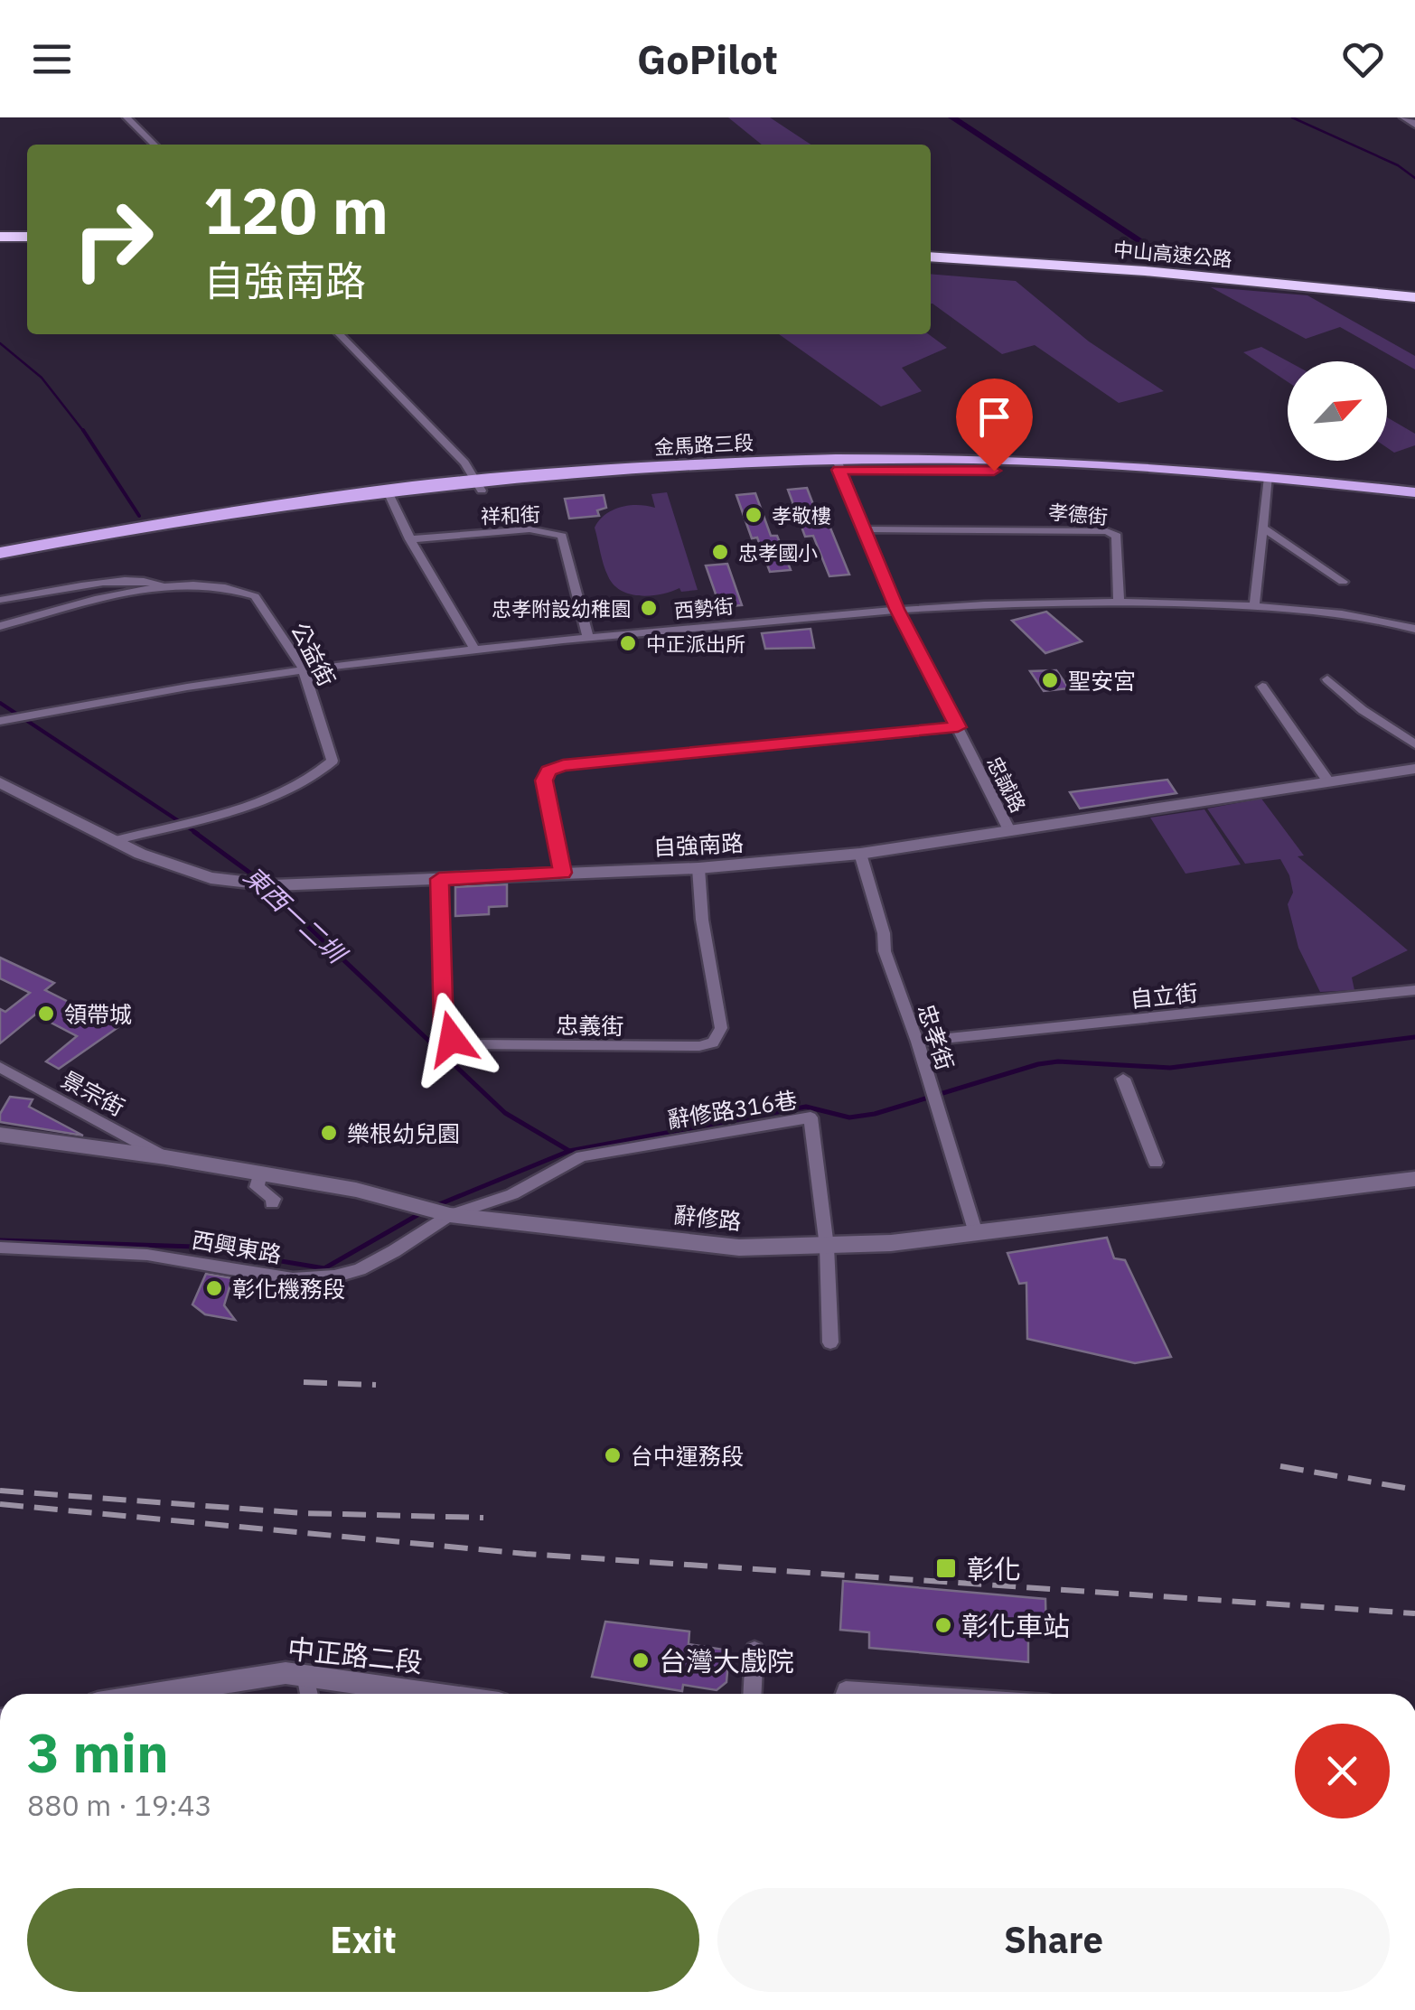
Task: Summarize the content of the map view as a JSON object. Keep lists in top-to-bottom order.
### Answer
{
  "streets": {
    "highway": ["中山高速公路"],
    "main road": ["金馬路三段"],
    "street": [
      "孝德街",
      "祥和街",
      "西勢街",
      "公益街",
      "忠誠路",
      "自強南路",
      "自立街",
      "忠義街",
      "忠孝街",
      "景宗街",
      "辭修路316巷",
      "辭修路",
      "西興東路",
      "中正路二段"
    ]
  },
  "crossings": [
    ["金馬路三段", "忠誠路"],
    ["孝德街", "西勢街"],
    ["孝德街", "忠誠路"],
    ["祥和街", "西勢街"],
    ["西勢街", "公益街"],
    ["西勢街", "忠誠路"],
    ["公益街", "自強南路"],
    ["忠誠路", "自強南路"],
    ["自強南路", "忠義街"],
    ["自強南路", "忠孝街"],
    ["自立街", "忠孝街"],
    ["忠孝街", "辭修路"],
    ["景宗街", "辭修路"],
    ["辭修路316巷", "辭修路"],
    ["辭修路316巷", "西興東路"],
    ["辭修路", "西興東路"]
  ],
  "water": ["東西一二圳"],
  "places": {
    "other": [
      "孝敬樓",
      "忠孝國小",
      "忠孝附設幼稚園",
      "中正派出所",
      "聖安宮",
      "領帶城",
      "樂根幼兒園",
      "彰化機務段",
      "台中運務段",
      "彰化車站",
      "台灣大戲院"
    ],
    "transit": ["彰化"]
  },
  "north": "top right",
  "page": {
    "header": "GoPilot",
    "turn": ["120 m", "自強南路"],
    "heading": ["3 min", "880 m · 19:43"],
    "buttons": ["Exit", "Share"]
  }
}
